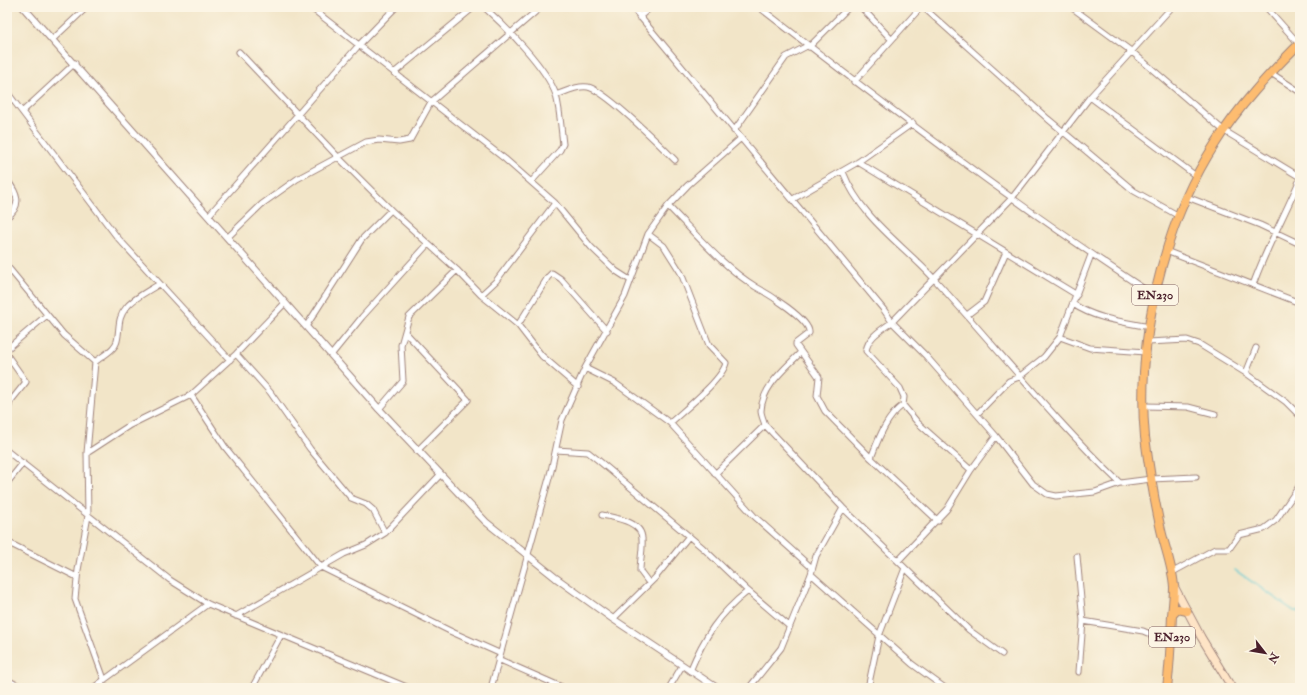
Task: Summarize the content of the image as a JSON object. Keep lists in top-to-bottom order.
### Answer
{
  "streets": {
    "main road": ["EN230"]
  },
  "north": "bottom right"
}
